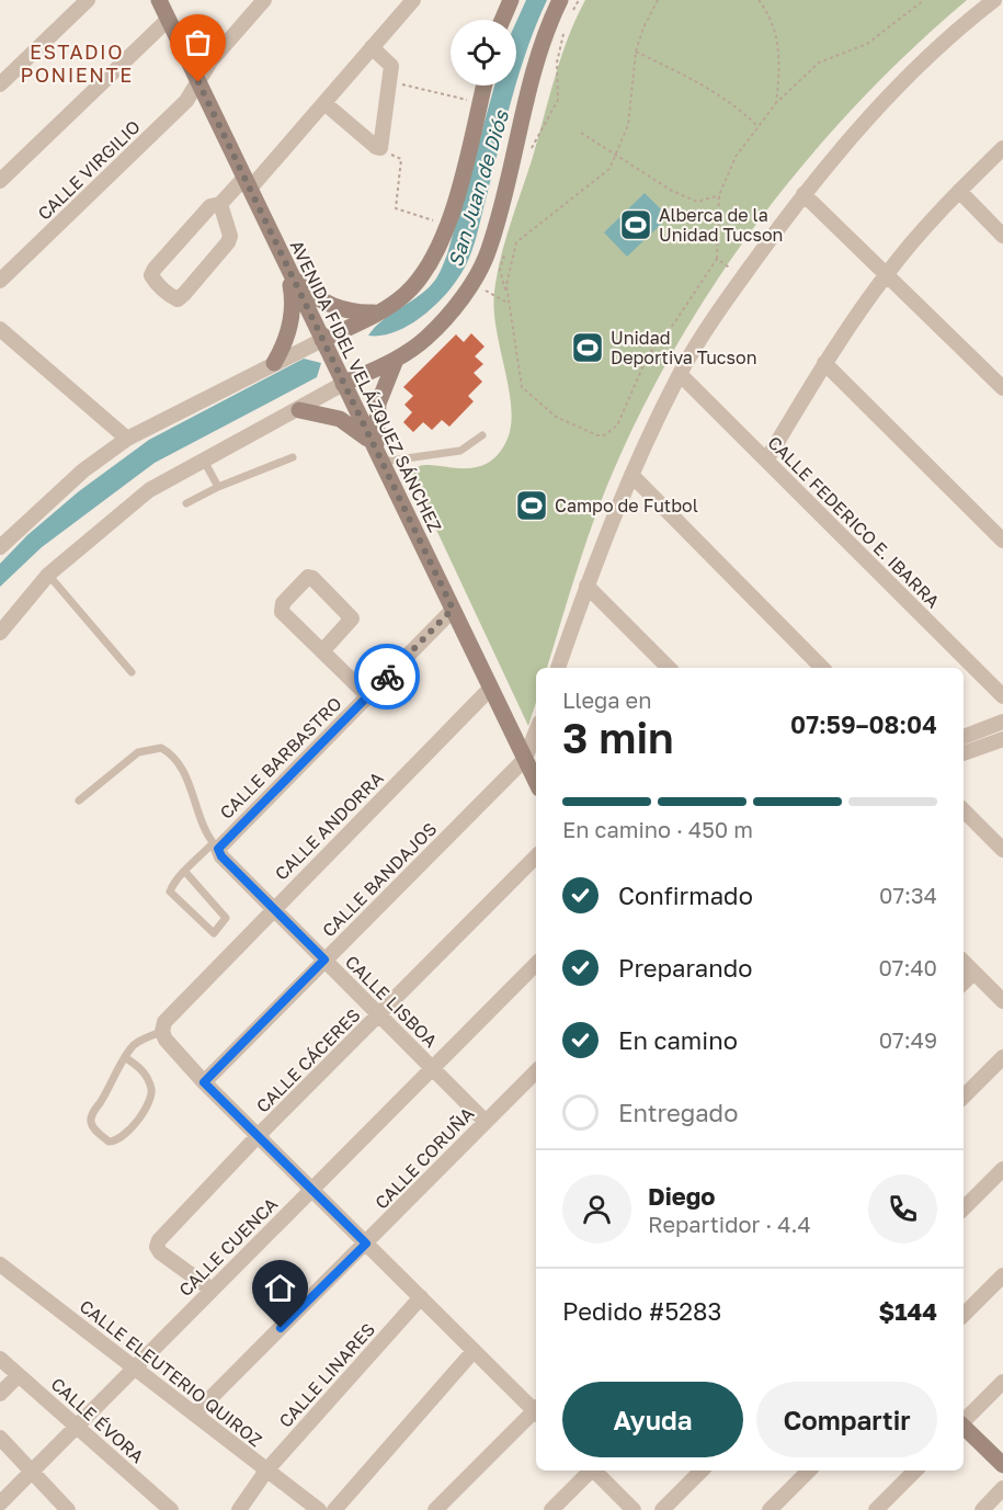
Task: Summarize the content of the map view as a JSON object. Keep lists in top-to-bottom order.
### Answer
{
  "streets": {
    "street": [
      "CALLE VIRGILIO",
      "AVENIDA FIDEL VELÁZQUEZ SÁNCHEZ",
      "CALLE FEDERICO E. IBARRA",
      "CALLE BARBASTRO",
      "CALLE ANDORRA",
      "CALLE BANDAJOS",
      "CALLE LISBOA",
      "CALLE CÁCERES",
      "CALLE CORUÑA",
      "CALLE CUENCA",
      "CALLE ELEUTERIO QUIROZ",
      "CALLE LINARES",
      "CALLE ÉVORA"
    ]
  },
  "crossings": [
    ["CALLE VIRGILIO", "AVENIDA FIDEL VELÁZQUEZ SÁNCHEZ"],
    ["AVENIDA FIDEL VELÁZQUEZ SÁNCHEZ", "CALLE BARBASTRO"],
    ["AVENIDA FIDEL VELÁZQUEZ SÁNCHEZ", "CALLE ANDORRA"],
    ["AVENIDA FIDEL VELÁZQUEZ SÁNCHEZ", "CALLE BANDAJOS"],
    ["CALLE BARBASTRO", "CALLE LISBOA"],
    ["CALLE ANDORRA", "CALLE LISBOA"],
    ["CALLE BANDAJOS", "CALLE LISBOA"],
    ["CALLE LISBOA", "CALLE CÁCERES"],
    ["CALLE LISBOA", "CALLE CORUÑA"],
    ["CALLE LISBOA", "CALLE CUENCA"],
    ["CALLE CÁCERES", "CALLE CUENCA"],
    ["CALLE CORUÑA", "CALLE ELEUTERIO QUIROZ"],
    ["CALLE CUENCA", "CALLE ELEUTERIO QUIROZ"],
    ["CALLE CUENCA", "CALLE ÉVORA"],
    ["CALLE ELEUTERIO QUIROZ", "CALLE LINARES"]
  ],
  "districts": ["ESTADIO PONIENTE"],
  "water": ["San Juan de Diós"],
  "places": {
    "sports": ["Alberca de la Unidad Tucson", "Unidad Deportiva Tucson", "Campo de Futbol"]
  },
  "page": {
    "heading": ["3 min", "Llega en", "07:59–08:04"],
    "panel": [
      "Diego",
      "Repartidor · 4.4",
      "Pedido #5283",
      "$144"
    ],
    "bar": "En camino · 450 m",
    "list": [
      ["Confirmado", "07:34"],
      ["Preparando", "07:40"],
      ["En camino", "07:49"],
      "Entregado"
    ],
    "buttons": ["Ayuda", "Compartir"]
  }
}
